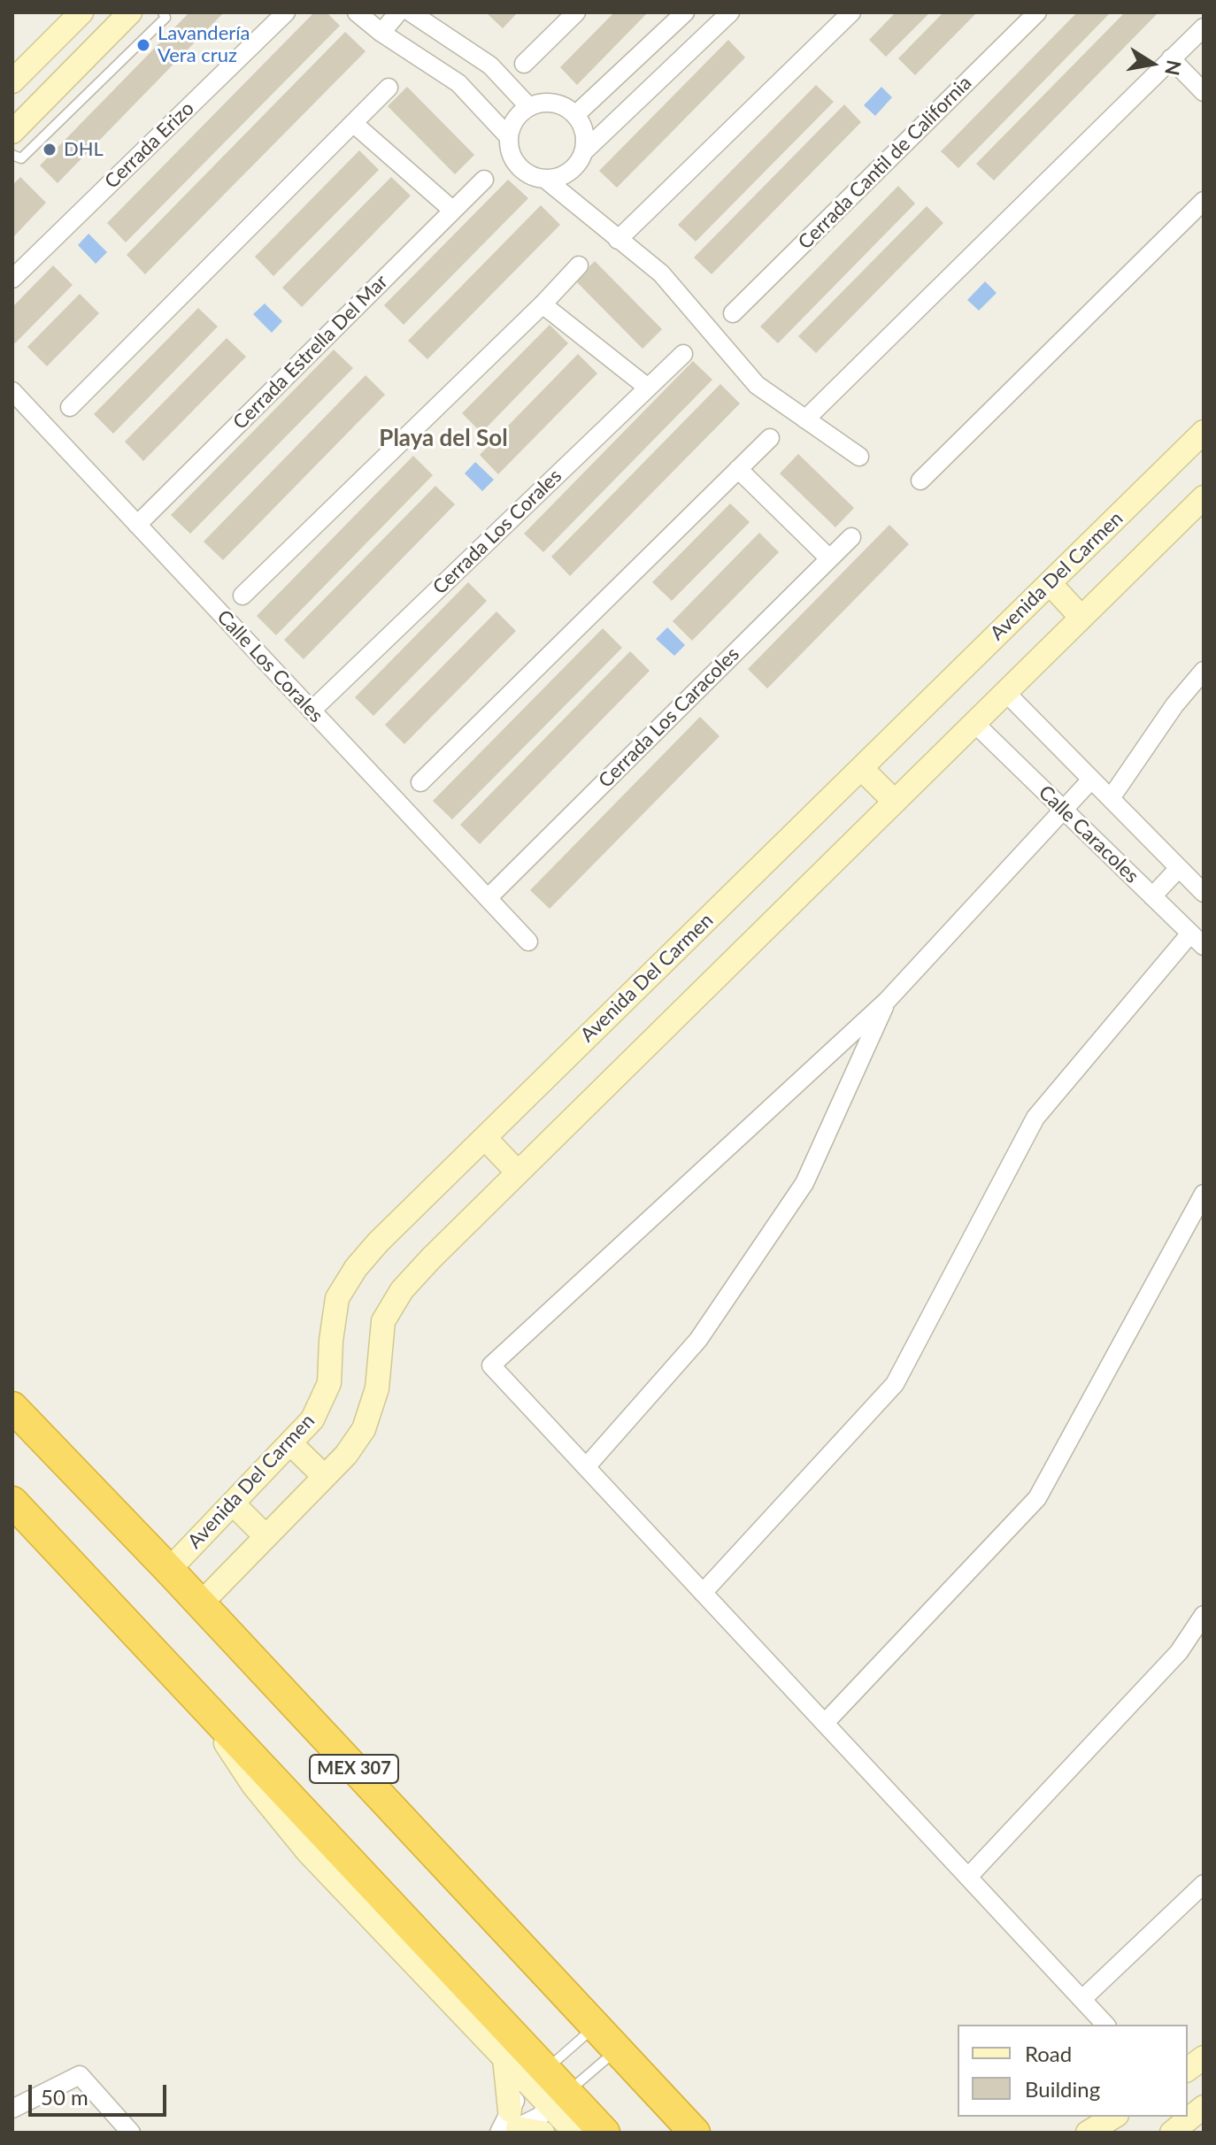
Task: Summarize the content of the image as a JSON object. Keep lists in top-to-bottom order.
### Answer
{
  "streets": {
    "highway": ["MEX 307"],
    "main road": ["Avenida Del Carmen"],
    "street": [
      "Cerrada Erizo",
      "Cerrada Cantil de California",
      "Cerrada Estrella Del Mar",
      "Cerrada Los Corales",
      "Calle Los Corales",
      "Cerrada Los Caracoles",
      "Calle Caracoles"
    ]
  },
  "crossings": [
    ["Cerrada Estrella Del Mar", "Calle Los Corales"],
    ["Cerrada Los Corales", "Calle Los Corales"],
    ["Avenida Del Carmen", "MEX 307"],
    ["Calle Los Corales", "Cerrada Los Caracoles"]
  ],
  "districts": ["Playa del Sol"],
  "places": ["Lavandería Vera cruz", "DHL"],
  "legend": ["Road", "Building"],
  "scale_bar": "50 m",
  "north": "right"
}
